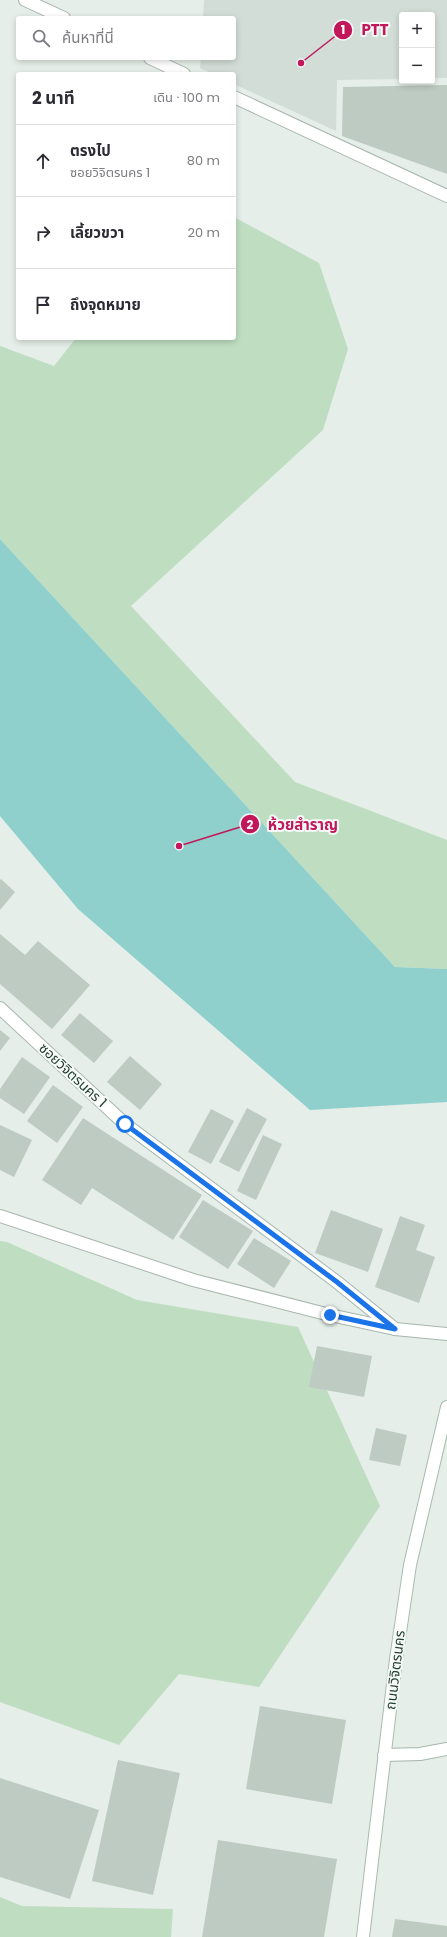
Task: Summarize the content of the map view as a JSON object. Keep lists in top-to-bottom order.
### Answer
{
  "streets": {
    "street": ["ซอยวิจิตรนคร 1", "ถนนวิจิตรนคร"]
  },
  "places": ["PTT", "ห้วยสำราญ"],
  "page": {
    "map_buttons": ["+", "−"],
    "search": "ค้นหาที่นี่",
    "heading": ["2 นาที", "เดิน · 100 m"],
    "list": [
      ["ตรงไป", "ซอยวิจิตรนคร 1", "80 m"],
      ["เลี้ยวขวา", "20 m"],
      "ถึงจุดหมาย"
    ]
  }
}
